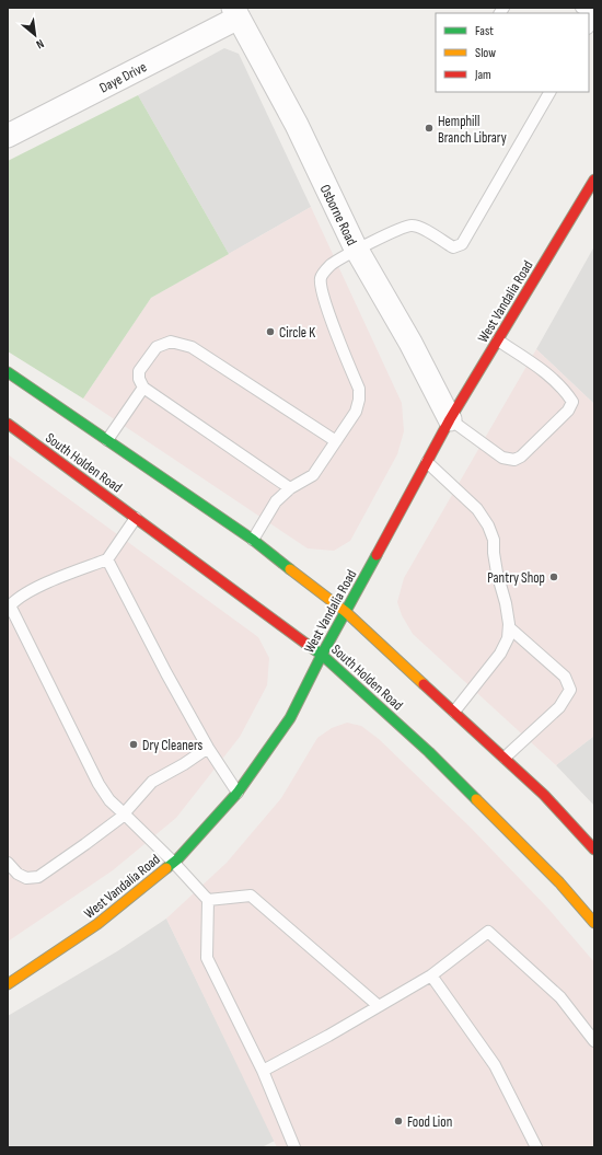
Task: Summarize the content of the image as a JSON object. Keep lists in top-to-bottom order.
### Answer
{
  "streets": {
    "main road": ["West Vandalia Road", "South Holden Road"],
    "street": ["Daye Drive", "Osborne Road"]
  },
  "crossings": [
    ["Daye Drive", "Osborne Road"],
    ["Osborne Road", "West Vandalia Road"],
    ["West Vandalia Road", "South Holden Road"]
  ],
  "places": [
    "Hemphill Branch Library",
    "Circle K",
    "Pantry Shop",
    "Dry Cleaners",
    "Food Lion"
  ],
  "legend": ["Fast", "Slow", "Jam"],
  "north": "bottom right"
}
